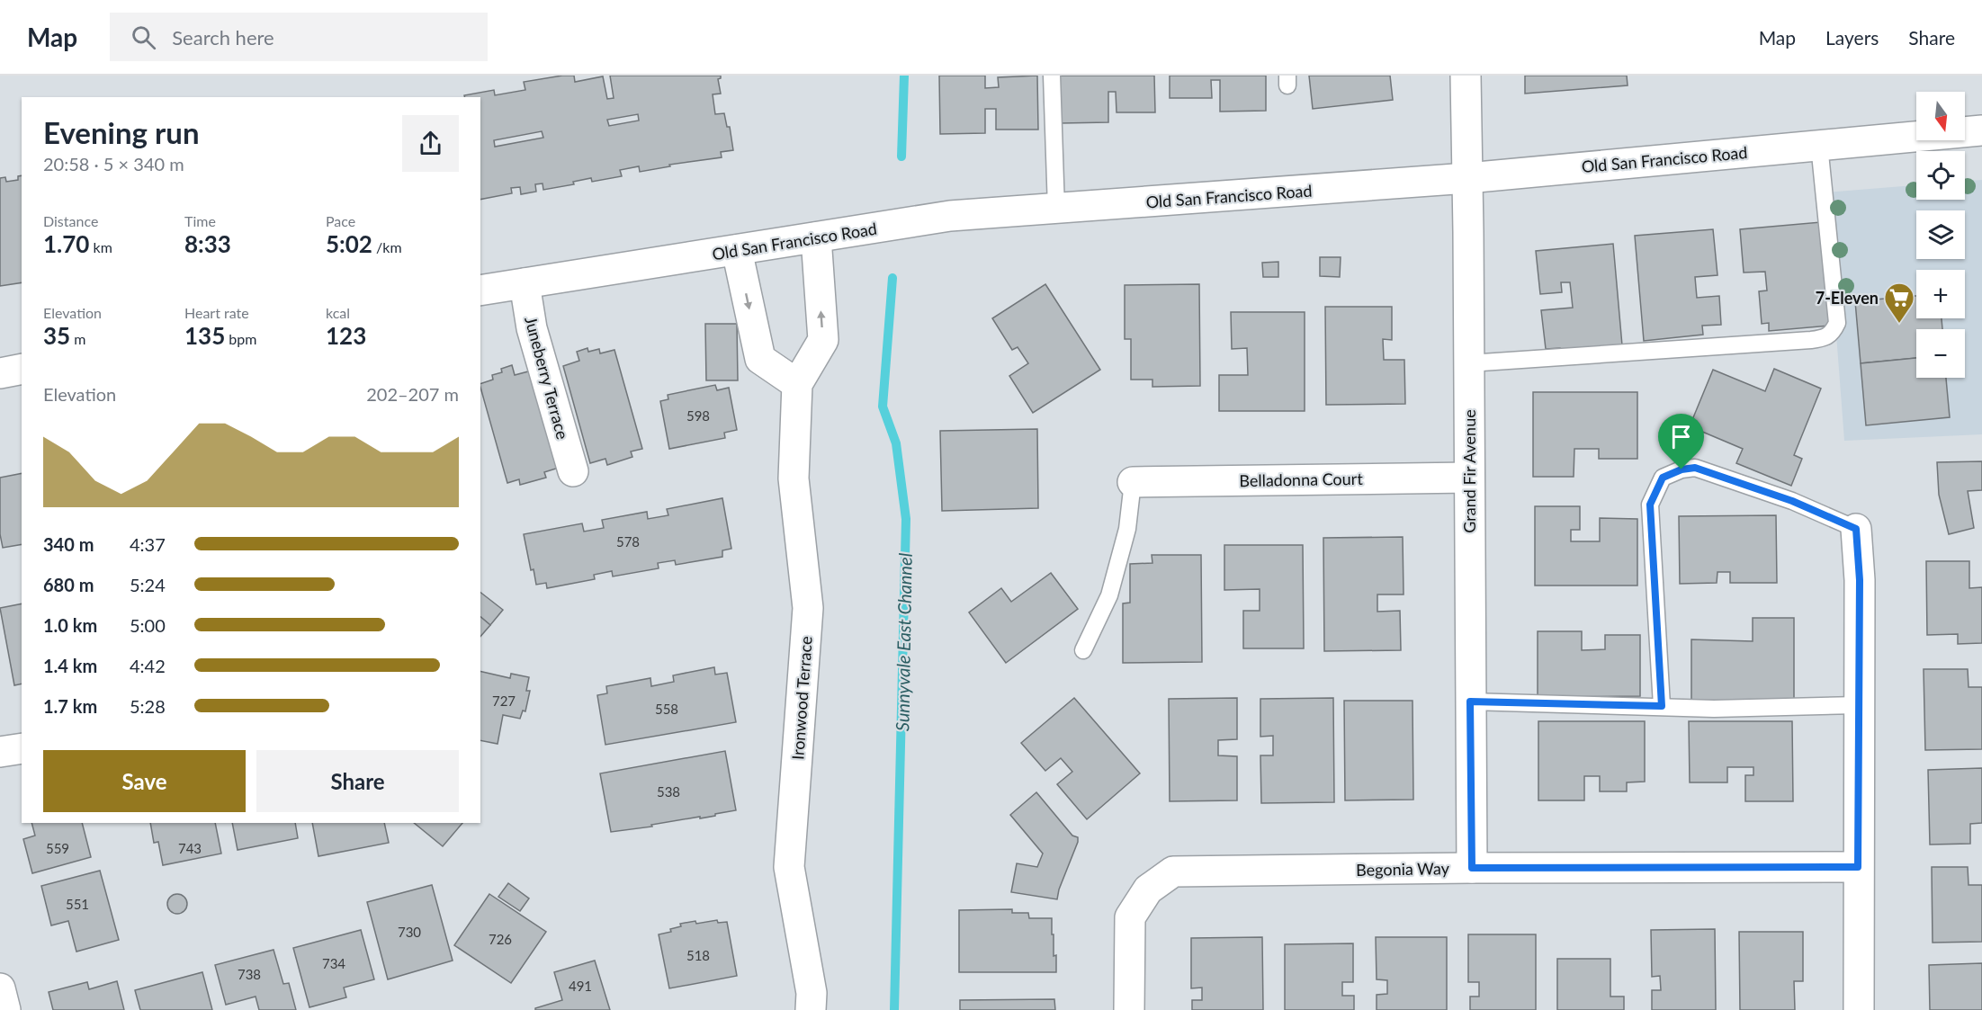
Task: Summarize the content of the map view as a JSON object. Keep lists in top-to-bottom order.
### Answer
{
  "streets": {
    "street": [
      "Old San Francisco Road",
      "Juneberry Terrace",
      "Grand Fir Avenue",
      "Belladonna Court",
      "Ironwood Terrace",
      "Begonia Way"
    ]
  },
  "crossings": [
    ["Old San Francisco Road", "Juneberry Terrace"],
    ["Old San Francisco Road", "Grand Fir Avenue"],
    ["Old San Francisco Road", "Ironwood Terrace"],
    ["Grand Fir Avenue", "Belladonna Court"],
    ["Grand Fir Avenue", "Begonia Way"]
  ],
  "water": ["Sunnyvale East Channel"],
  "places": {
    "supermarket": ["7-Eleven"]
  },
  "house_numbers": [
    "598",
    "578",
    "727",
    "558",
    "538",
    "559",
    "743",
    "551",
    "730",
    "726",
    "518",
    "734",
    "738",
    "491"
  ],
  "north": "bottom",
  "page": {
    "header": "Map",
    "search": "Search here",
    "nav": ["Map", "Layers", "Share"],
    "map_buttons": ["+", "−"],
    "heading": ["Evening run", "20:58 · 5 × 340 m"],
    "stats": [
      ["Distance", "1.70 km"],
      ["Time", "8:33"],
      ["Pace", "5:02 /km"],
      ["Elevation", "35 m"],
      ["Heart rate", "135 bpm"],
      ["kcal", "123"]
    ],
    "chart": ["Elevation", "202–207 m"],
    "list": [
      {
        "name": "340 m",
        "note": "4:37"
      },
      {
        "name": "680 m",
        "note": "5:24"
      },
      {
        "name": "1.0 km",
        "note": "5:00"
      },
      {
        "name": "1.4 km",
        "note": "4:42"
      },
      {
        "name": "1.7 km",
        "note": "5:28"
      }
    ],
    "buttons": ["Save", "Share"]
  }
}
